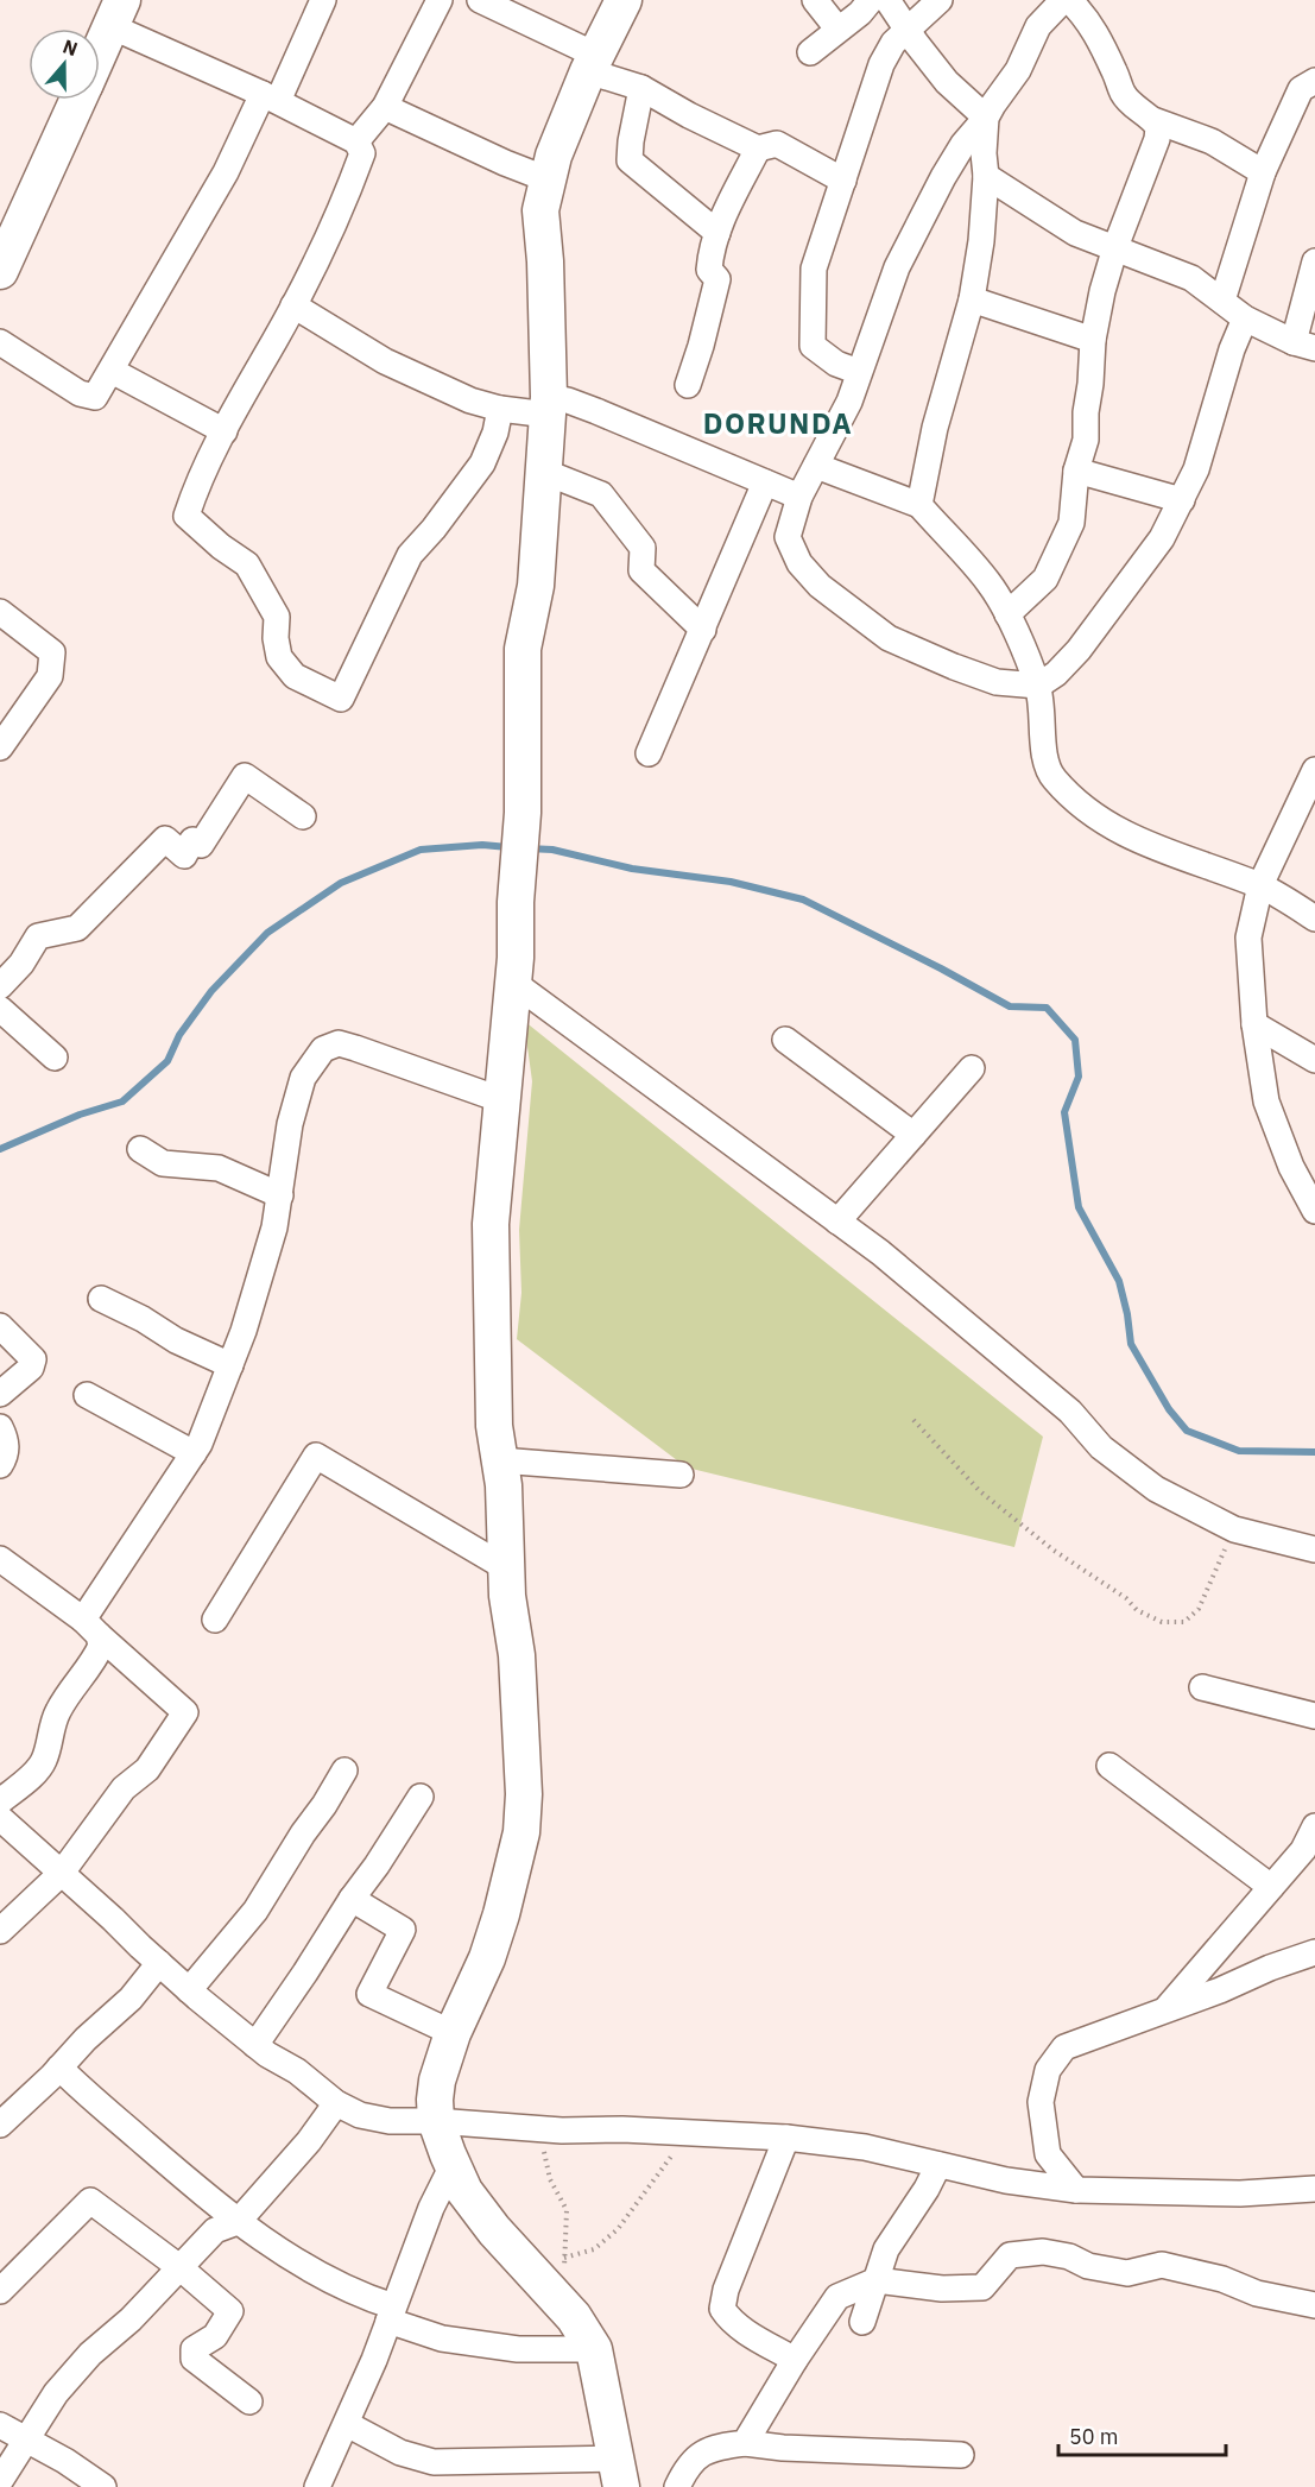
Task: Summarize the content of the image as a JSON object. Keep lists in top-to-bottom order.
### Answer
{
  "districts": ["DORUNDA"],
  "scale_bar": "50 m",
  "north": "top"
}
